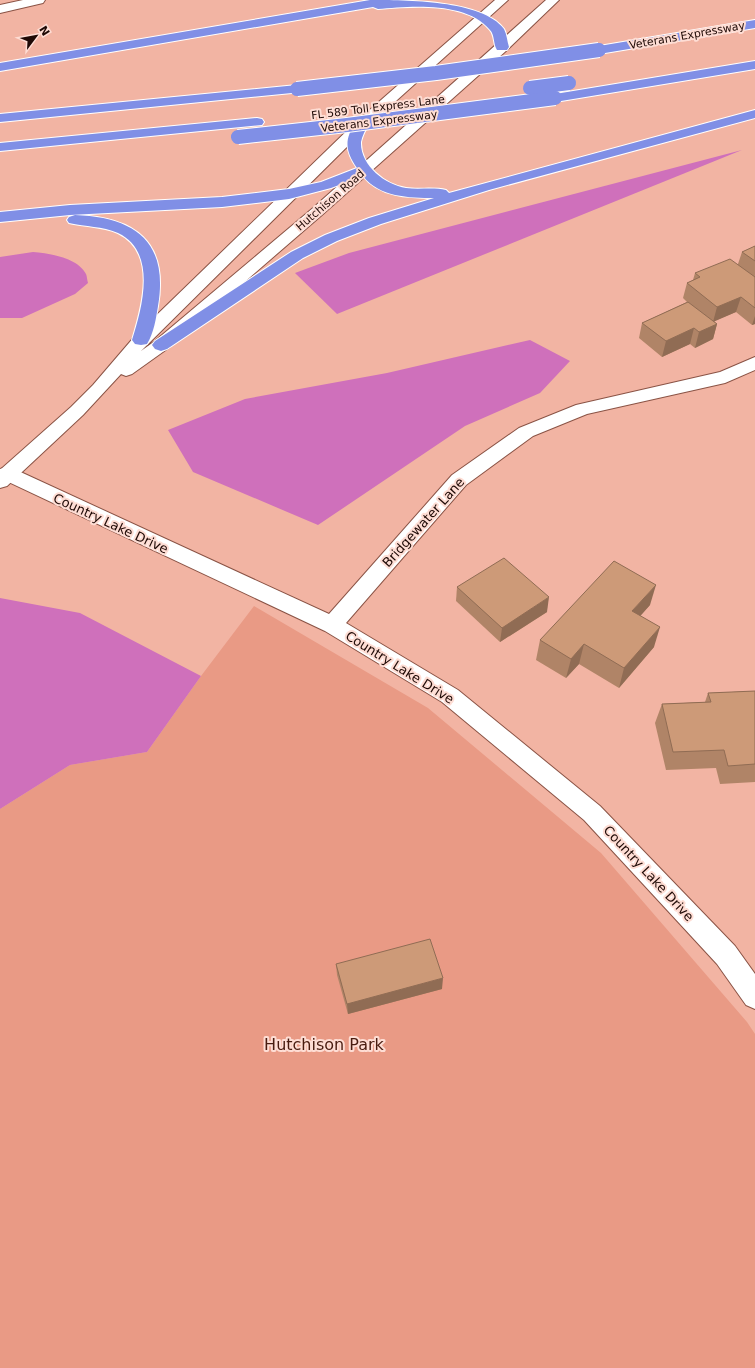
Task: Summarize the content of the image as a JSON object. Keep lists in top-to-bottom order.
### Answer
{
  "streets": {
    "highway": ["Veterans Expressway", "FL 589 Toll Express Lane"],
    "street": ["Hutchison Road", "Bridgewater Lane", "Country Lake Drive"]
  },
  "crossings": [
    ["Hutchison Road", "Country Lake Drive"],
    ["Bridgewater Lane", "Country Lake Drive"]
  ],
  "parks": ["Hutchison Park"],
  "north": "top right"
}
